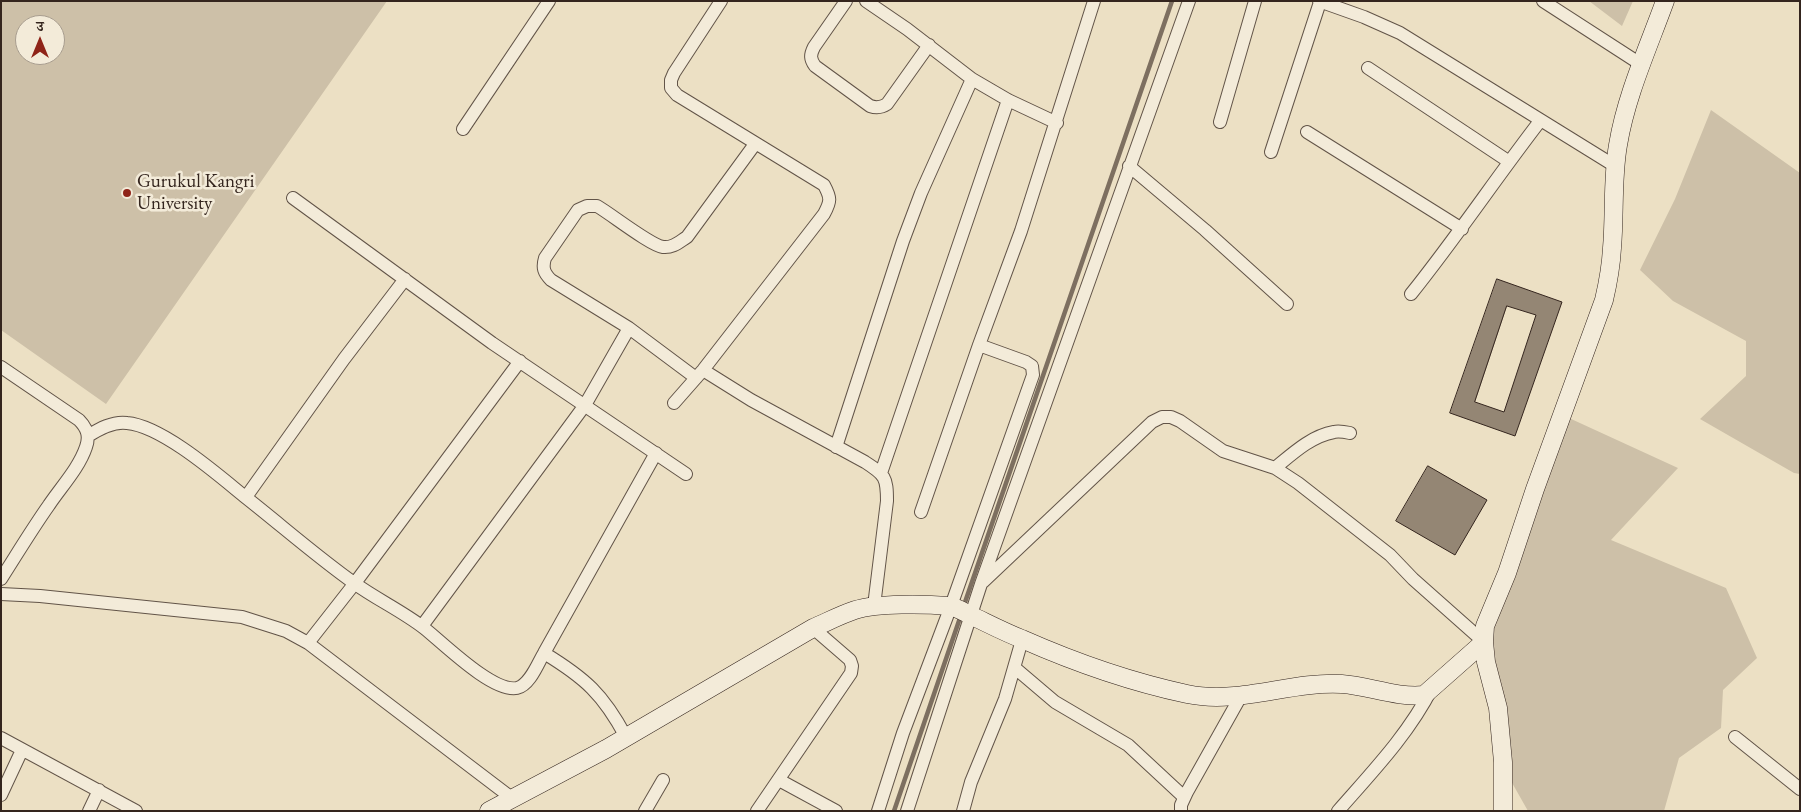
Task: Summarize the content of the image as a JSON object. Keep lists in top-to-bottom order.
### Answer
{
  "places": ["Gurukul Kangri University"],
  "north": "top"
}
